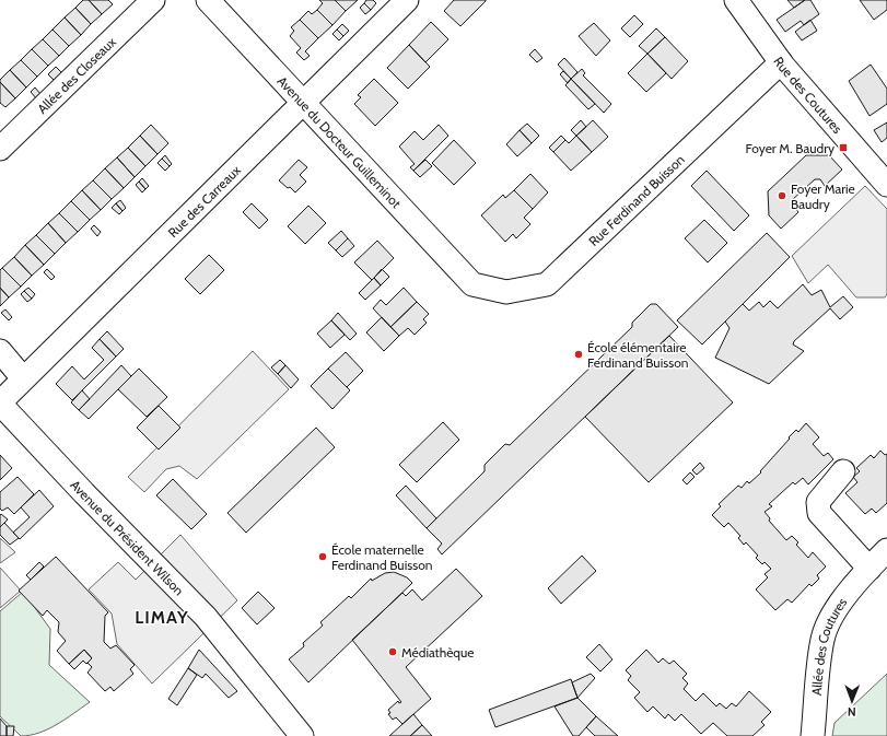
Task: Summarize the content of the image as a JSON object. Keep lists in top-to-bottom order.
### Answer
{
  "streets": {
    "street": [
      "Allée des Closeaux",
      "Rue des Coutures",
      "Avenue du Docteur Guilleminot",
      "Rue Ferdinand Buisson",
      "Rue des Carreaux",
      "Avenue du Président Wilson",
      "Allée des Coutures"
    ]
  },
  "crossings": [
    ["Rue des Coutures", "Rue Ferdinand Buisson"],
    ["Avenue du Docteur Guilleminot", "Rue Ferdinand Buisson"],
    ["Avenue du Docteur Guilleminot", "Rue des Carreaux"],
    ["Rue des Carreaux", "Avenue du Président Wilson"]
  ],
  "districts": ["LIMAY"],
  "places": {
    "transit": ["Foyer M. Baudry"],
    "other": [
      "Foyer Marie Baudry",
      "École élémentaire Ferdinand Buisson",
      "École maternelle Ferdinand Buisson",
      "Médiathèque"
    ]
  },
  "north": "bottom"
}
